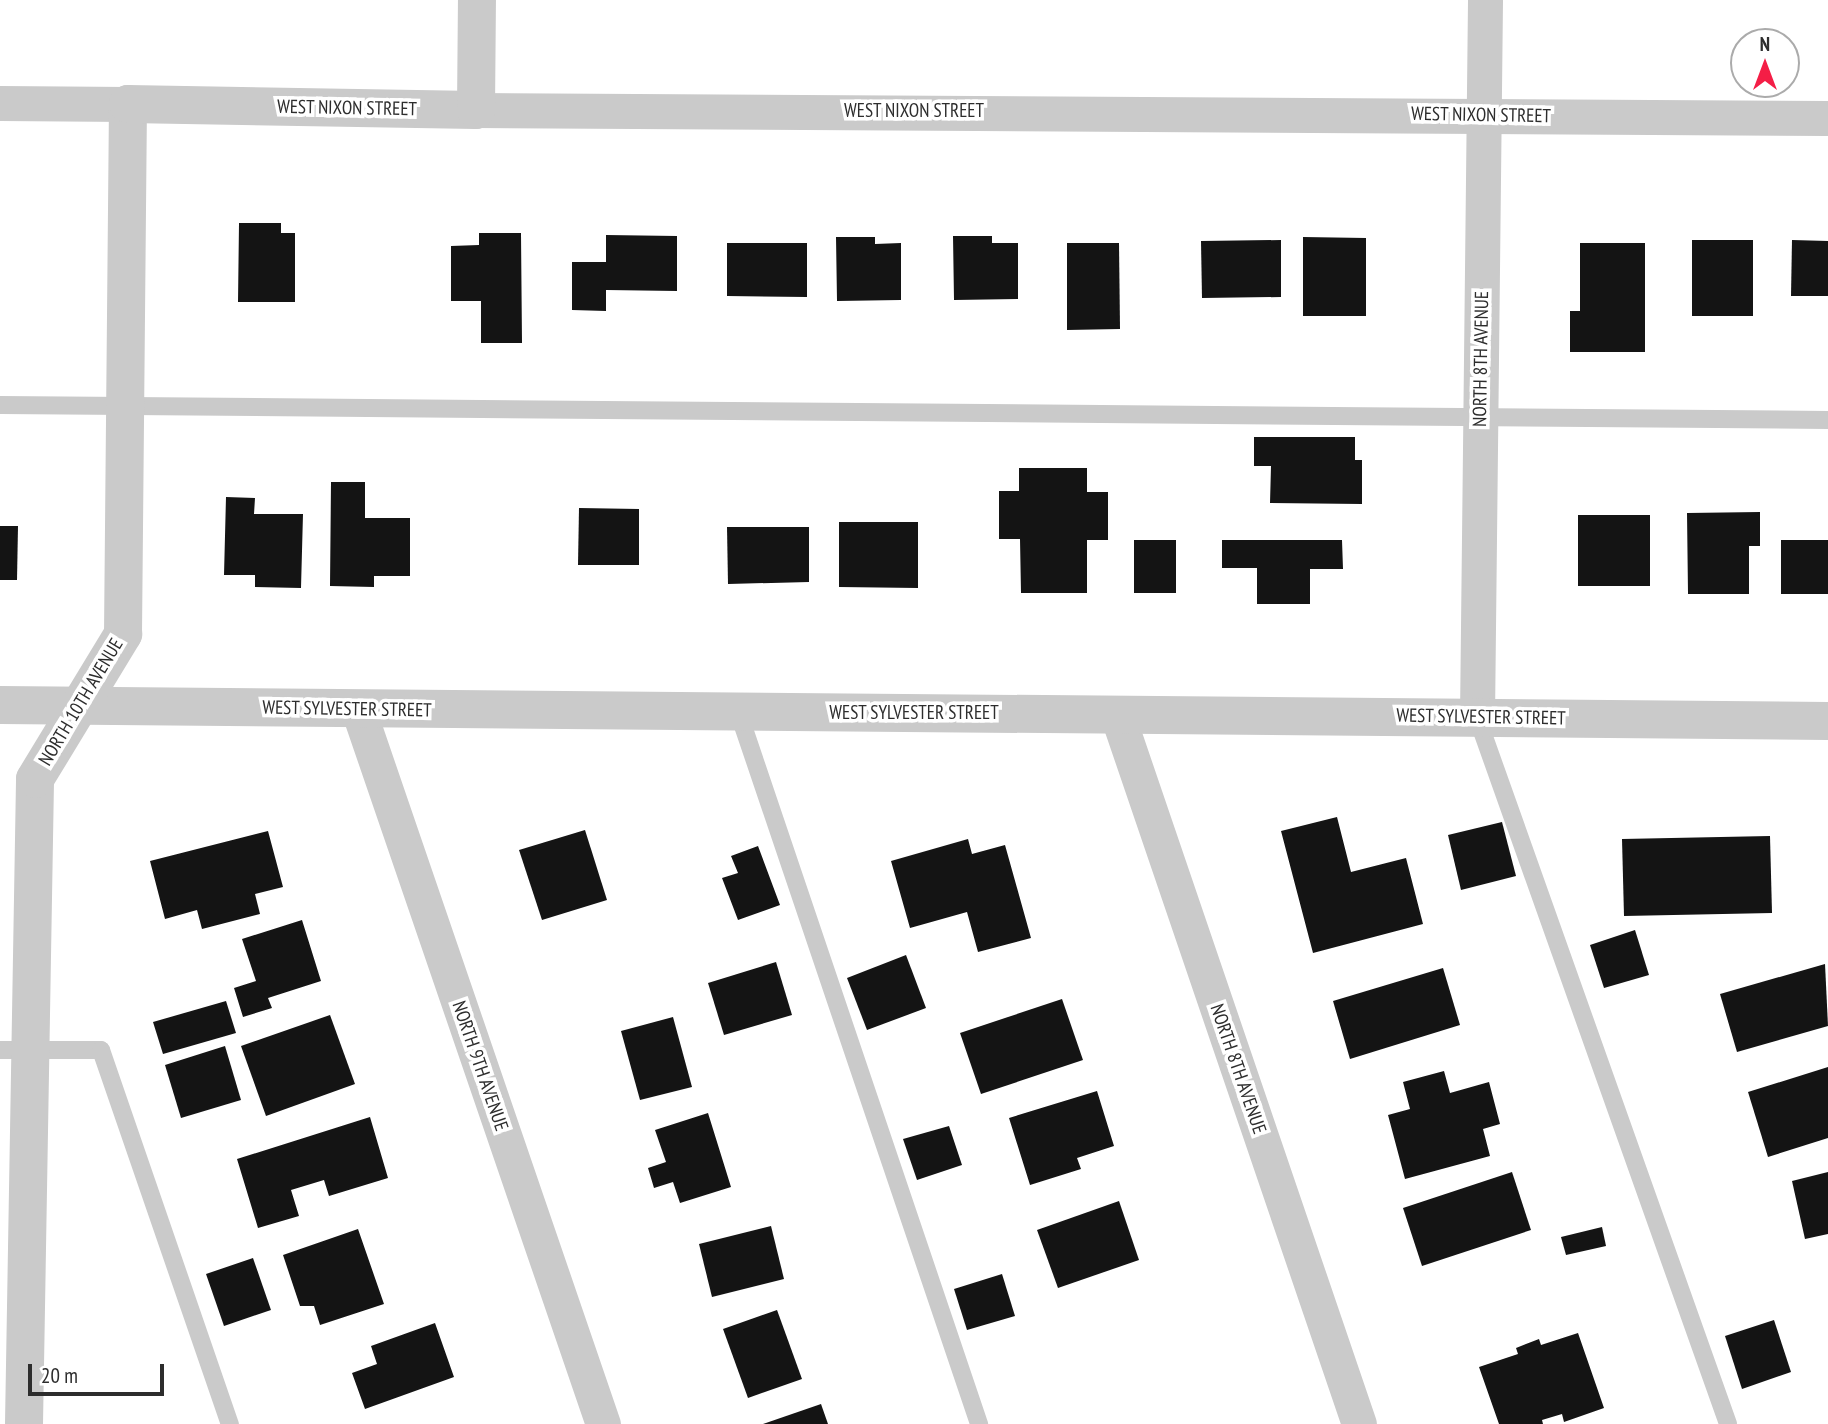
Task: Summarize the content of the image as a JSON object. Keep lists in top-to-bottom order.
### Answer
{
  "streets": {
    "street": [
      "WEST NIXON STREET",
      "NORTH 8TH AVENUE",
      "NORTH 10TH AVENUE",
      "WEST SYLVESTER STREET",
      "NORTH 9TH AVENUE"
    ]
  },
  "crossings": [
    ["WEST NIXON STREET", "NORTH 8TH AVENUE"],
    ["WEST NIXON STREET", "NORTH 10TH AVENUE"],
    ["NORTH 8TH AVENUE", "WEST SYLVESTER STREET"],
    ["NORTH 10TH AVENUE", "WEST SYLVESTER STREET"],
    ["WEST SYLVESTER STREET", "NORTH 9TH AVENUE"]
  ],
  "scale_bar": "20 m",
  "north": "top"
}
